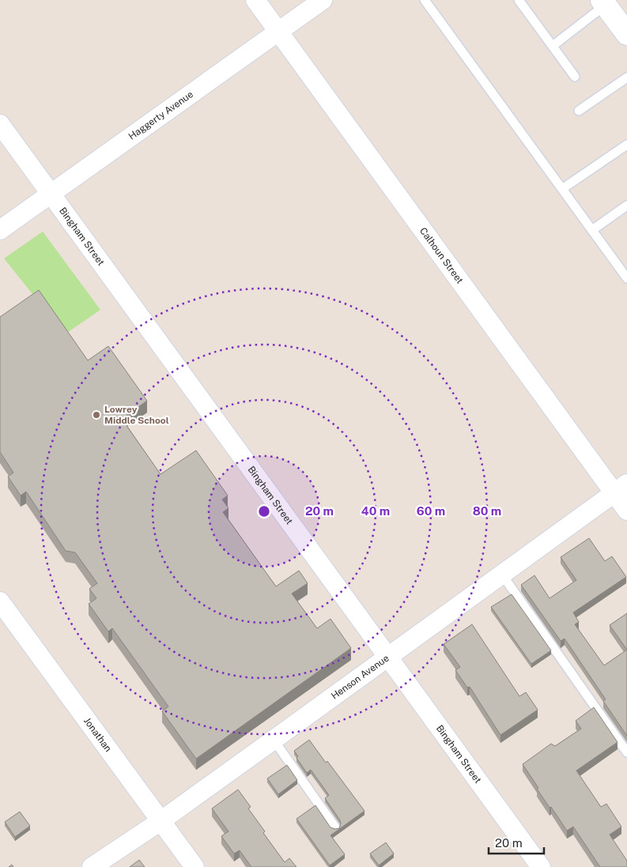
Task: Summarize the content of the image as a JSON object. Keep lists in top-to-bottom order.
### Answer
{
  "streets": {
    "street": [
      "Haggerty Avenue",
      "Bingham Street",
      "Calhoun Street",
      "Henson Avenue",
      "Jonathan"
    ]
  },
  "crossings": [
    ["Haggerty Avenue", "Bingham Street"],
    ["Haggerty Avenue", "Calhoun Street"],
    ["Bingham Street", "Henson Avenue"],
    ["Calhoun Street", "Henson Avenue"],
    ["Henson Avenue", "Jonathan"]
  ],
  "places": ["Lowrey Middle School"],
  "scale_bar": "20 m",
  "rings": [
    "20 m",
    "40 m",
    "60 m",
    "80 m"
  ]
}
